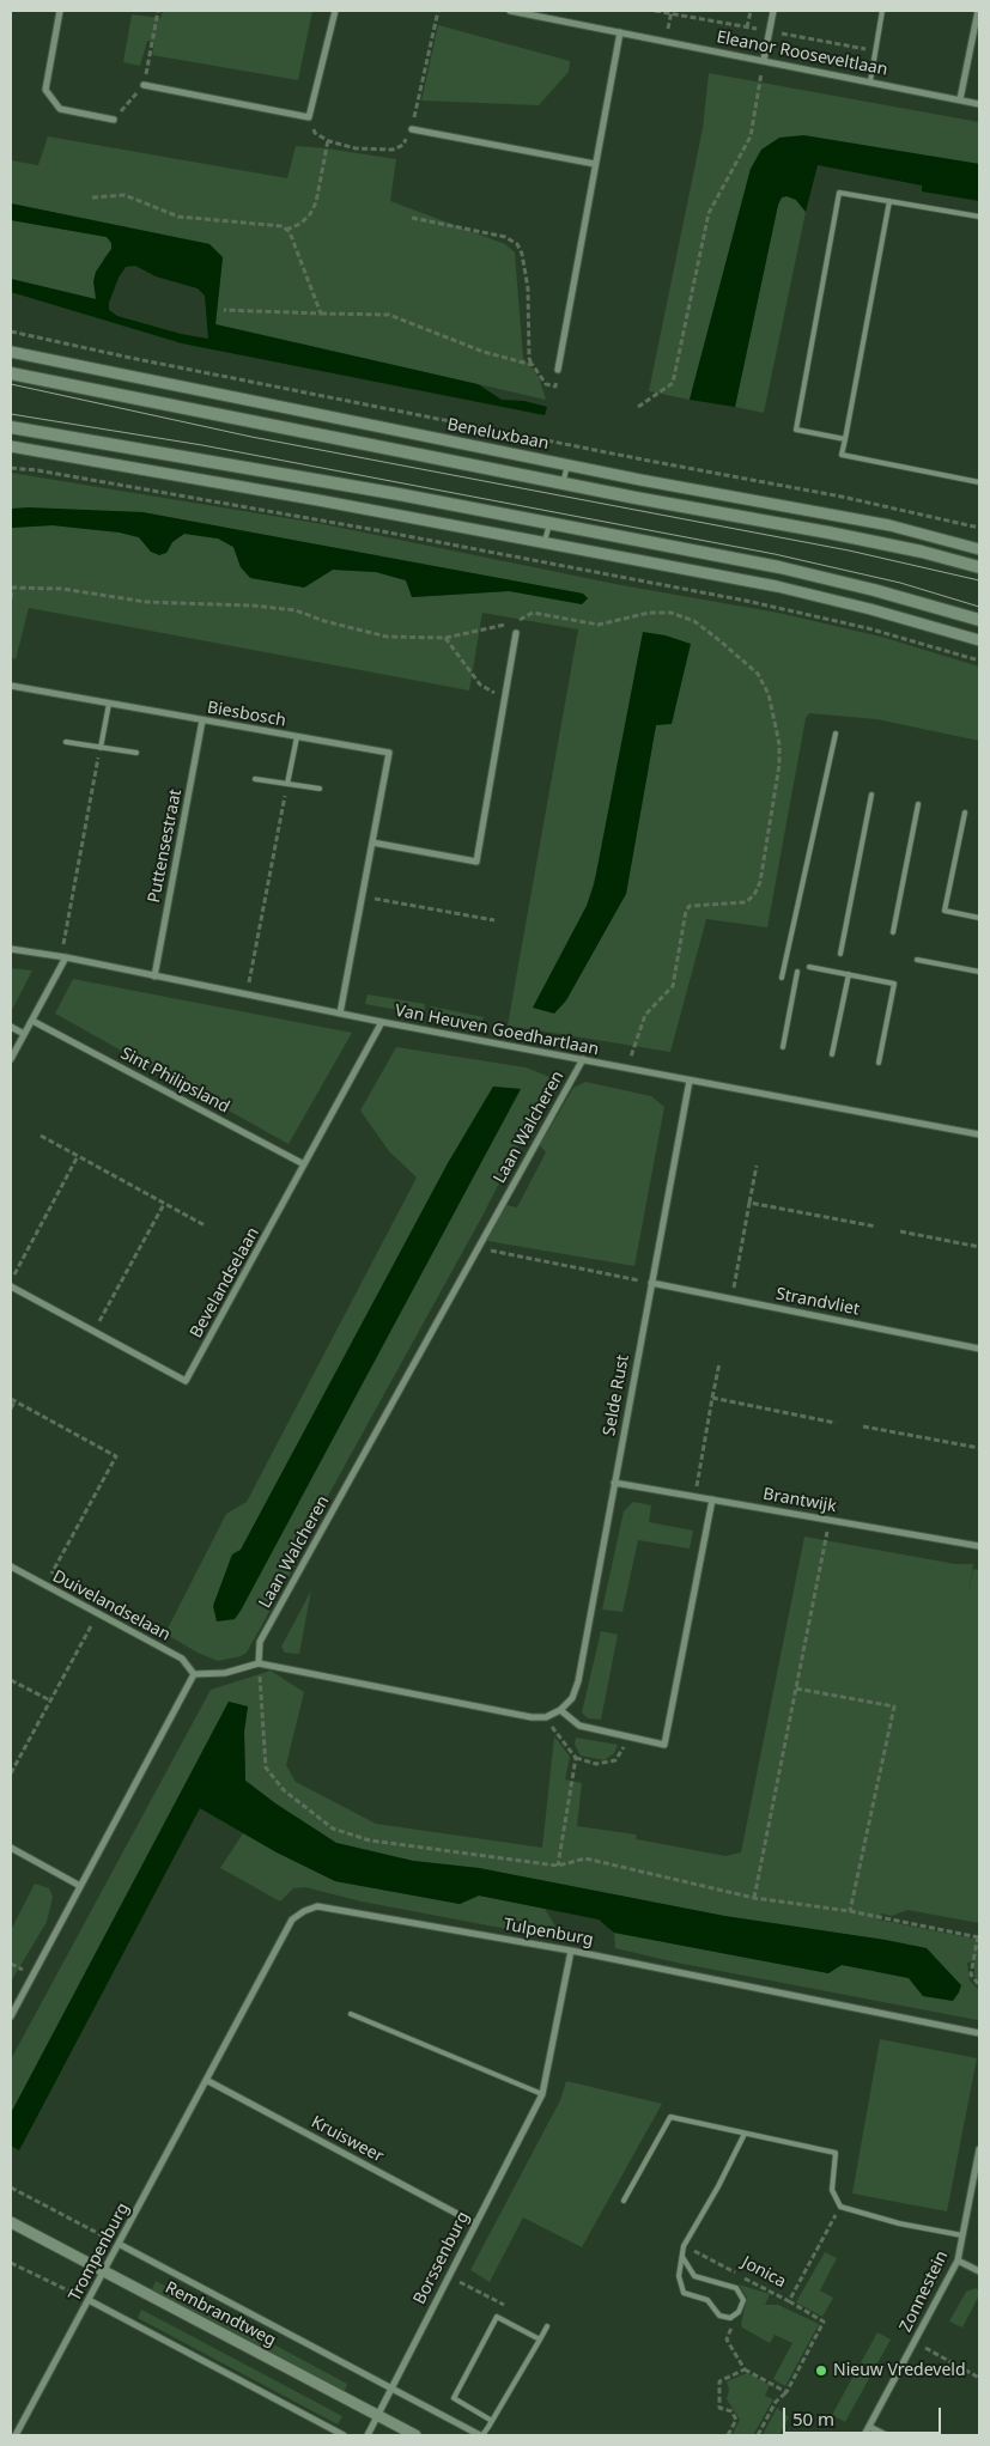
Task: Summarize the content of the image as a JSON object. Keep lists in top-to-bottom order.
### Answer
{
  "streets": {
    "street": [
      "Eleanor Rooseveltlaan",
      "Beneluxbaan",
      "Biesbosch",
      "Puttensestraat",
      "Van Heuven Goedhartlaan",
      "Sint Philipsland",
      "Laan Walcheren",
      "Bevelandselaan",
      "Strandvliet",
      "Selde Rust",
      "Brantwijk",
      "Duivelandselaan",
      "Tulpenburg",
      "Kruisweer",
      "Trompenburg",
      "Borssenburg",
      "Zonnestein",
      "Rembrandtweg"
    ],
    "lane": ["Jonica"]
  },
  "crossings": [
    ["Biesbosch", "Puttensestraat"],
    ["Biesbosch", "Van Heuven Goedhartlaan"],
    ["Puttensestraat", "Van Heuven Goedhartlaan"],
    ["Van Heuven Goedhartlaan", "Laan Walcheren"],
    ["Van Heuven Goedhartlaan", "Bevelandselaan"],
    ["Van Heuven Goedhartlaan", "Selde Rust"],
    ["Sint Philipsland", "Bevelandselaan"],
    ["Strandvliet", "Selde Rust"],
    ["Selde Rust", "Brantwijk"],
    ["Tulpenburg", "Kruisweer"],
    ["Tulpenburg", "Trompenburg"],
    ["Tulpenburg", "Borssenburg"],
    ["Kruisweer", "Trompenburg"],
    ["Kruisweer", "Borssenburg"],
    ["Trompenburg", "Rembrandtweg"],
    ["Borssenburg", "Rembrandtweg"]
  ],
  "places": ["Nieuw Vredeveld"],
  "scale_bar": "50 m"
}
